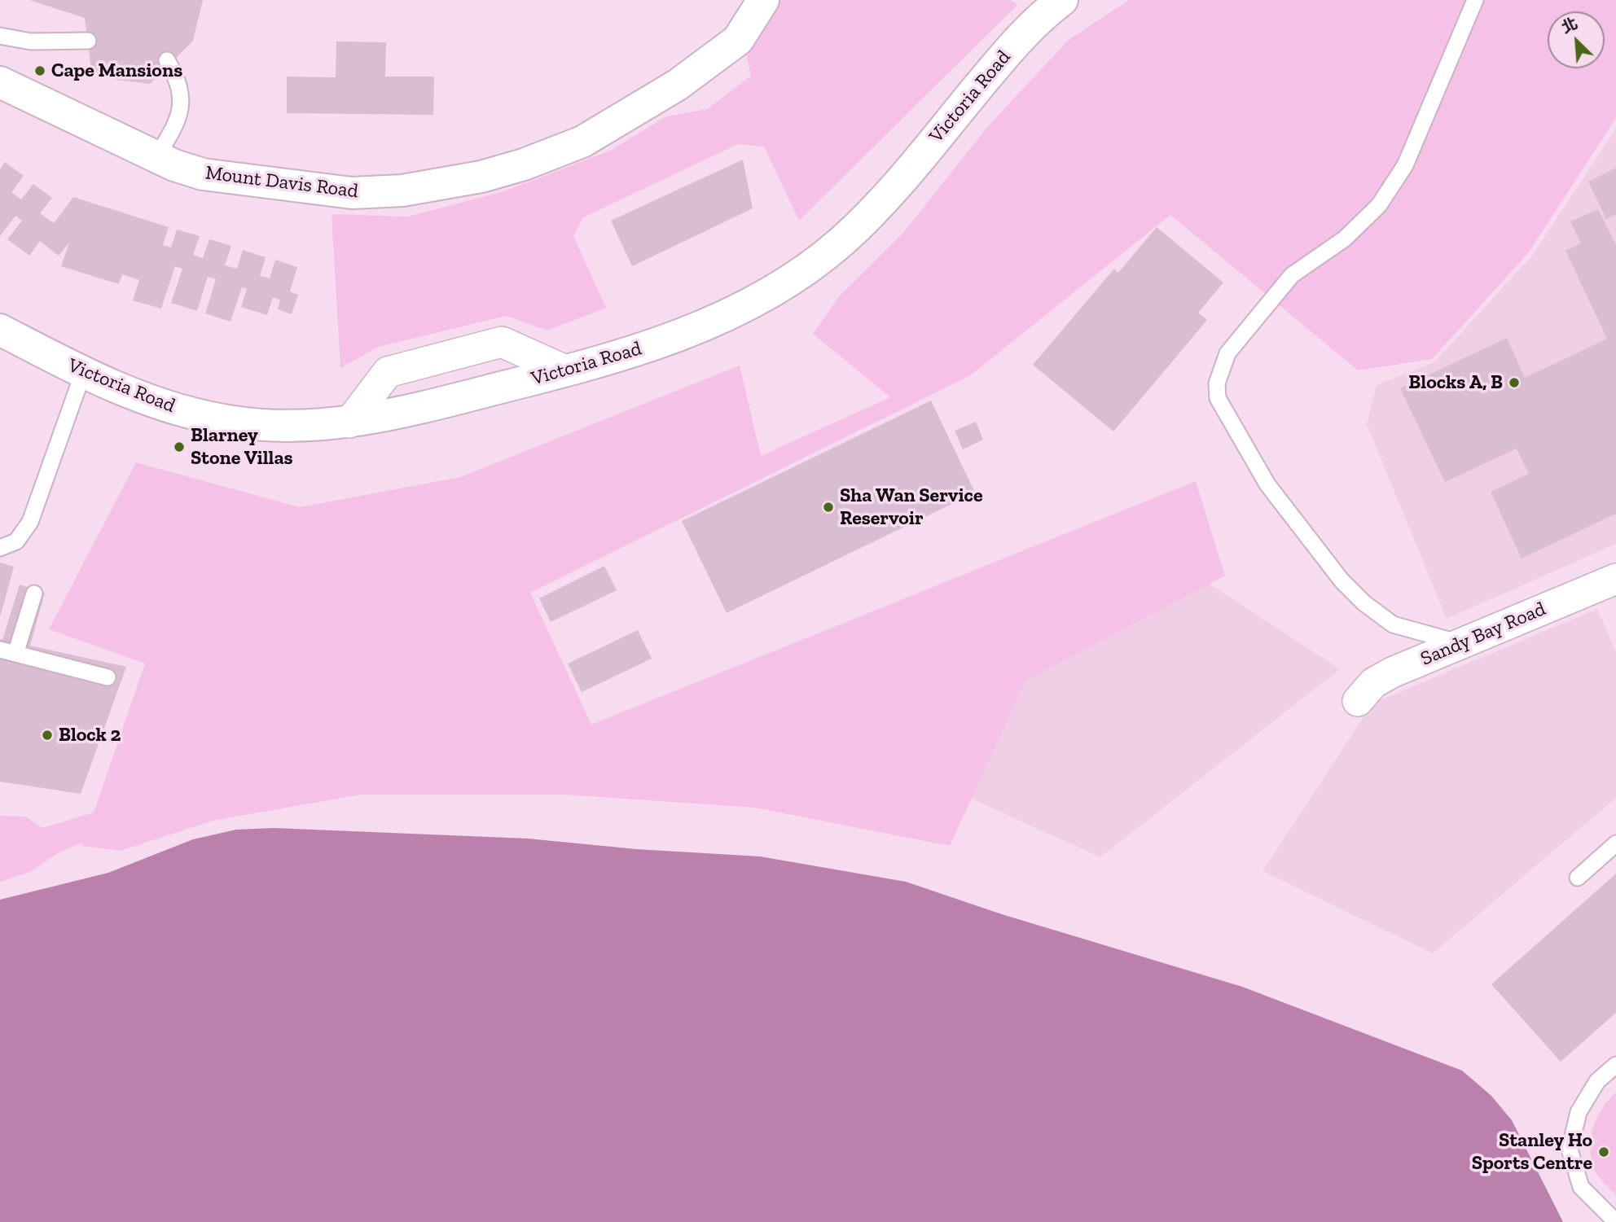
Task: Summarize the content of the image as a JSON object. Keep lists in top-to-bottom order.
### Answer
{
  "streets": {
    "main road": ["Victoria Road", "Mount Davis Road"],
    "street": ["Sandy Bay Road"]
  },
  "places": [
    "Cape Mansions",
    "Blocks A, B",
    "Blarney Stone Villas",
    "Sha Wan Service Reservoir",
    "Block 2",
    "Stanley Ho Sports Centre"
  ],
  "north": "top left"
}
